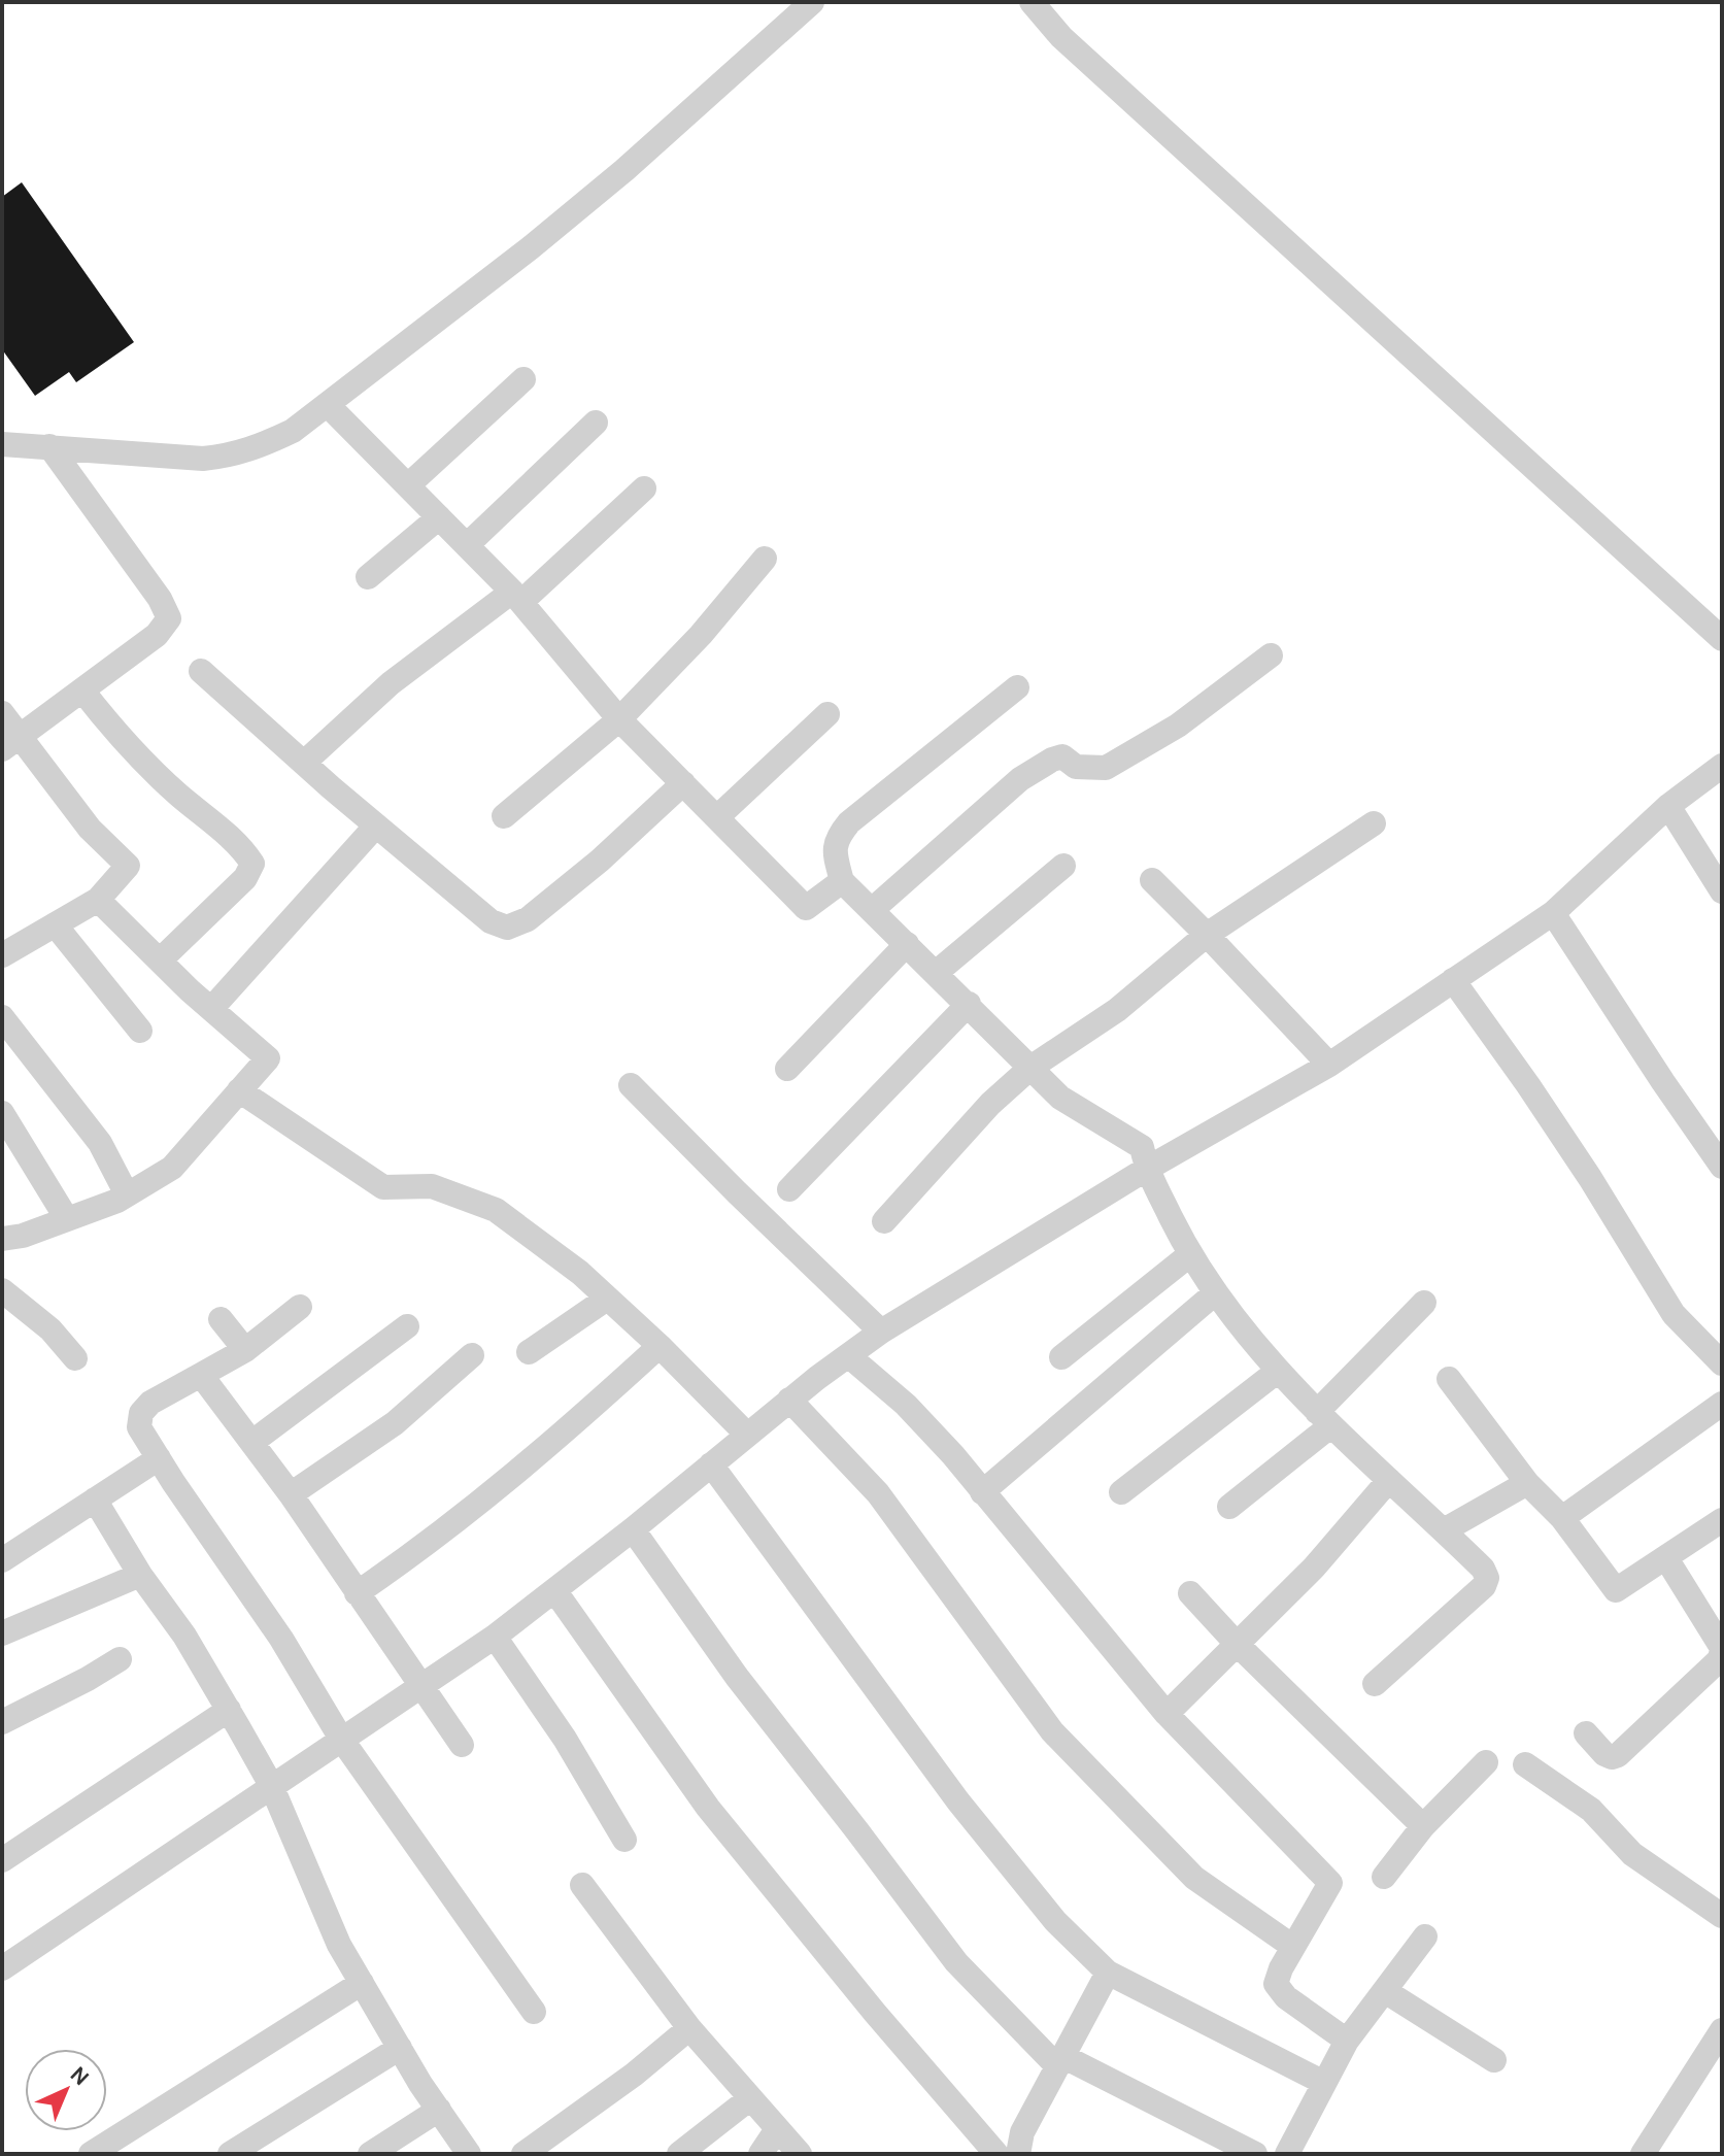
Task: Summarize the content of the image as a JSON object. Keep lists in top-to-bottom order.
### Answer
{
  "north": "top right"
}
